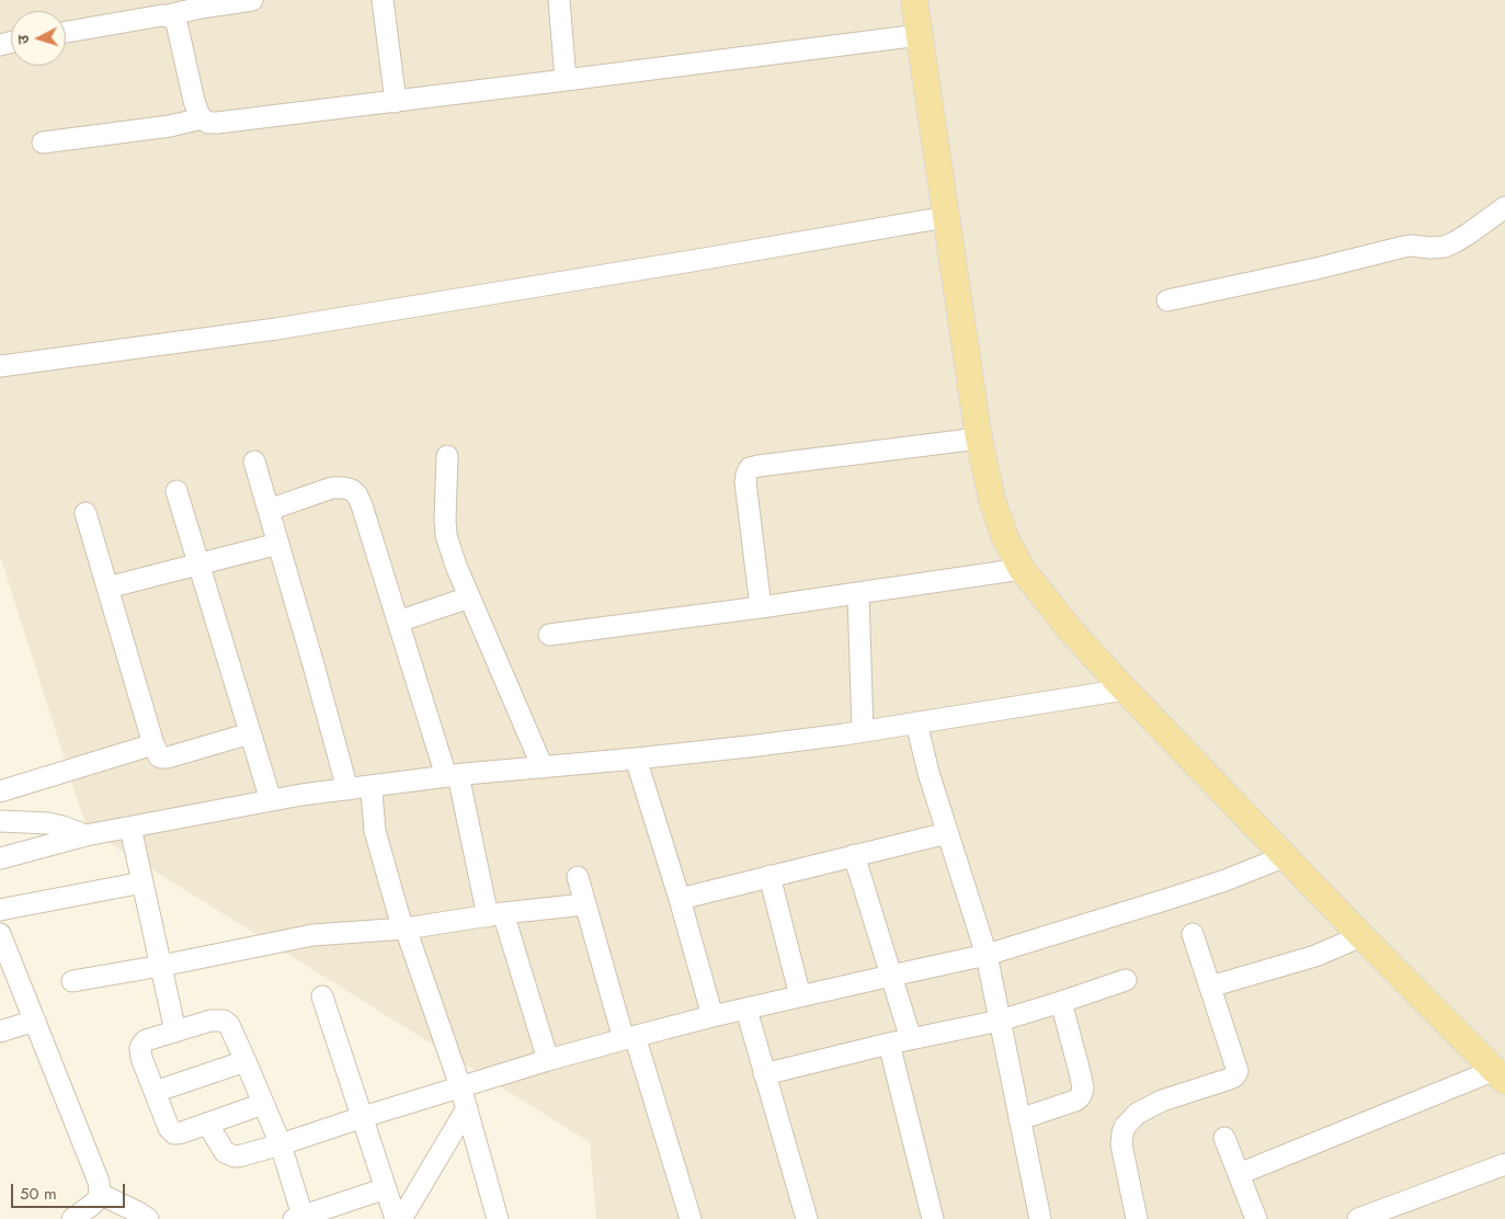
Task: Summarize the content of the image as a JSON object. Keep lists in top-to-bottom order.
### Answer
{
  "scale_bar": "50 m",
  "north": "left"
}
